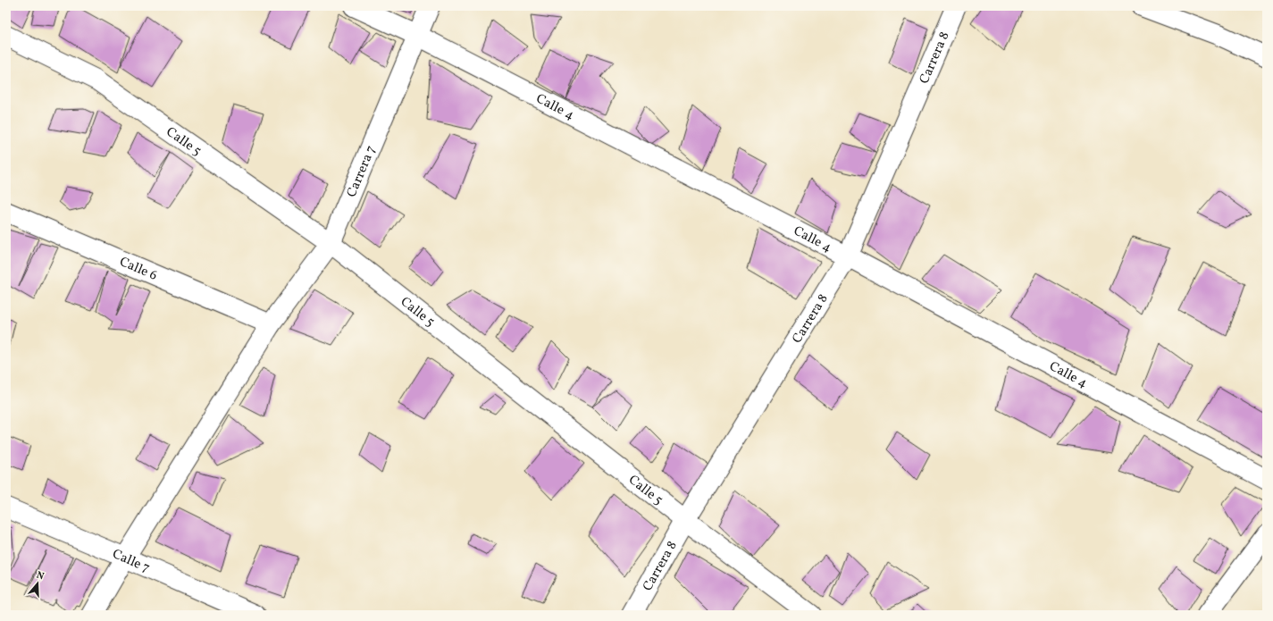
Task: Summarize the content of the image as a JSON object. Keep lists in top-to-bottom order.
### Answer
{
  "streets": {
    "street": [
      "Carrera 8",
      "Calle 4",
      "Calle 5",
      "Carrera 7",
      "Calle 6",
      "Calle 7"
    ]
  },
  "crossings": [
    ["Carrera 8", "Calle 4"],
    ["Carrera 8", "Calle 5"],
    ["Calle 4", "Carrera 7"],
    ["Calle 5", "Carrera 7"],
    ["Carrera 7", "Calle 6"],
    ["Carrera 7", "Calle 7"]
  ],
  "north": "top"
}
